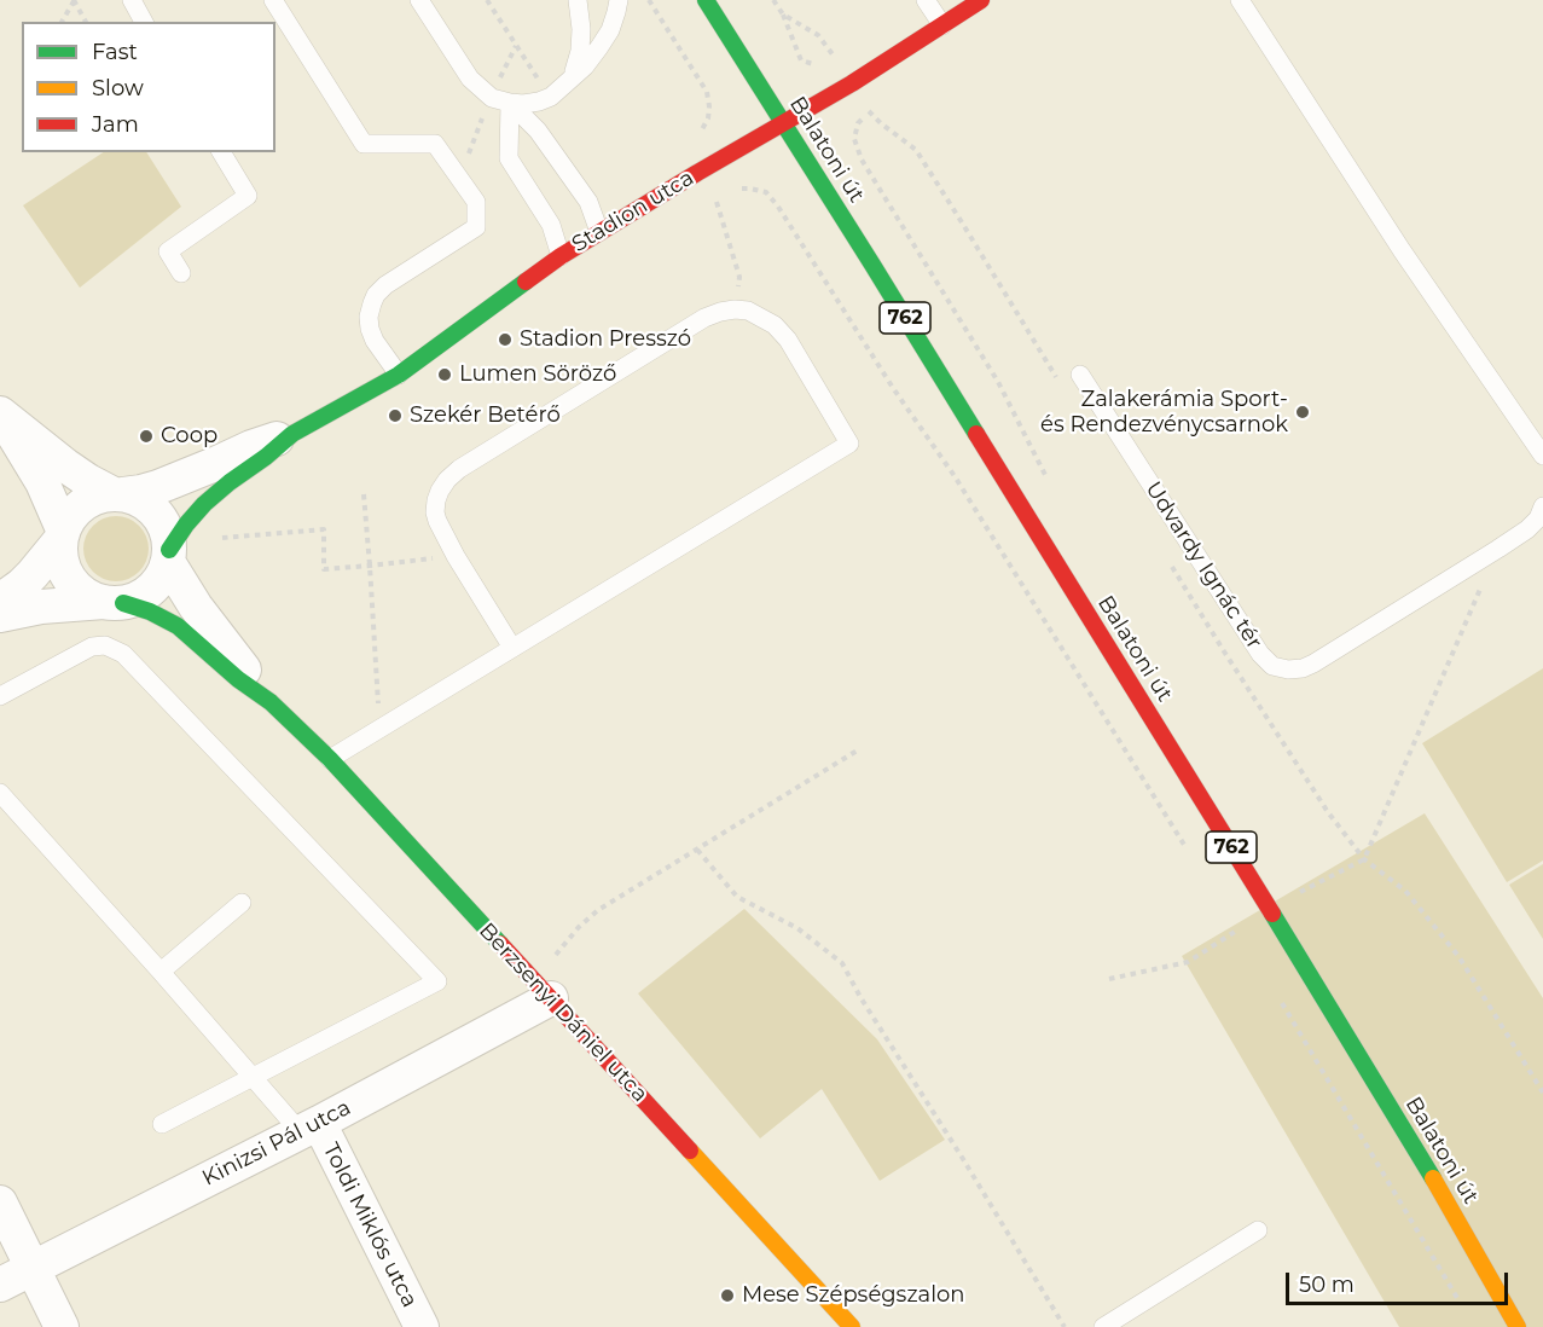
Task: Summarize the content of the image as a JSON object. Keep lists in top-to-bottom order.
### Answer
{
  "streets": {
    "street": [
      "Balatoni út",
      "Stadion utca",
      "762",
      "Berzsenyi Dániel utca",
      "Kinizsi Pál utca",
      "Toldi Miklós utca"
    ],
    "lane": ["Udvardy Ignác tér"]
  },
  "crossings": [
    ["Balatoni út", "Stadion utca"],
    ["Stadion utca", "Berzsenyi Dániel utca"],
    ["Berzsenyi Dániel utca", "Kinizsi Pál utca"],
    ["Kinizsi Pál utca", "Toldi Miklós utca"]
  ],
  "places": [
    "Stadion Presszó",
    "Lumen Söröző",
    "Zalakerámia Sport- és Rendezvénycsarnok",
    "Szekér Betérő",
    "Coop",
    "Mese Szépségszalon"
  ],
  "legend": ["Fast", "Slow", "Jam"],
  "scale_bar": "50 m"
}
